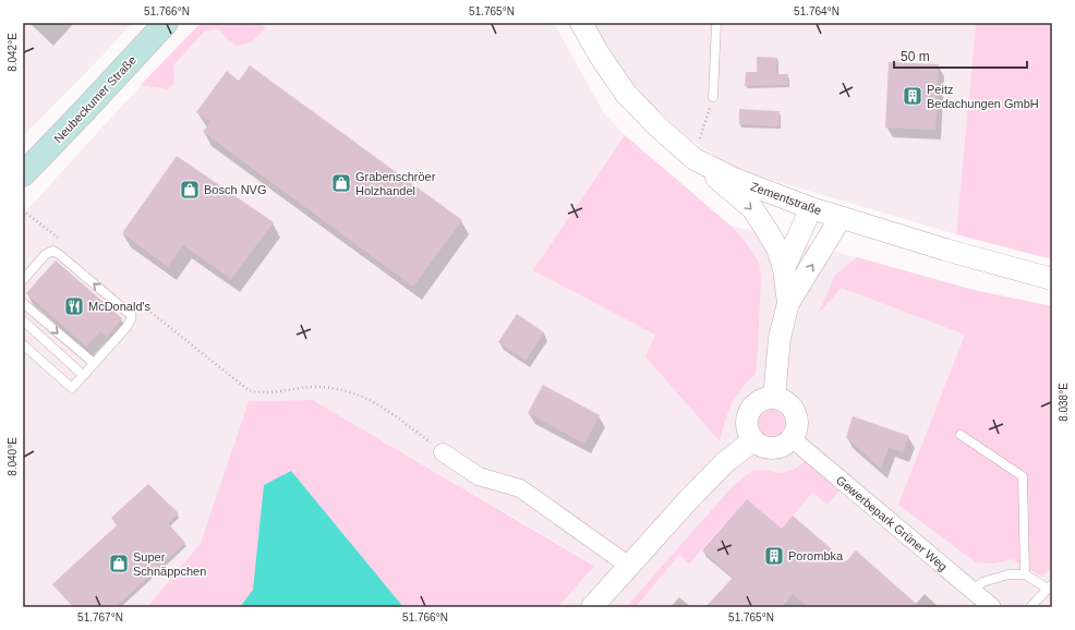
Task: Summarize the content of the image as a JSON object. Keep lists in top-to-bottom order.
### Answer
{
  "streets": {
    "main road": ["Neubeckumer Straße"],
    "street": ["Zementstraße", "Gewerbepark Grüner Weg"]
  },
  "places": {
    "building": ["Peitz Bedachungen GmbH", "Porombka"],
    "shop": ["Grabenschröer Holzhandel", "Bosch NVG", "Super Schnäppchen"],
    "restaurant": ["McDonald's"]
  },
  "scale_bar": "50 m",
  "coordinates": [
    "51.766°N",
    "51.765°N",
    "51.764°N",
    "8.042°E",
    "8.038°E",
    "8.040°E",
    "51.767°N"
  ]
}
